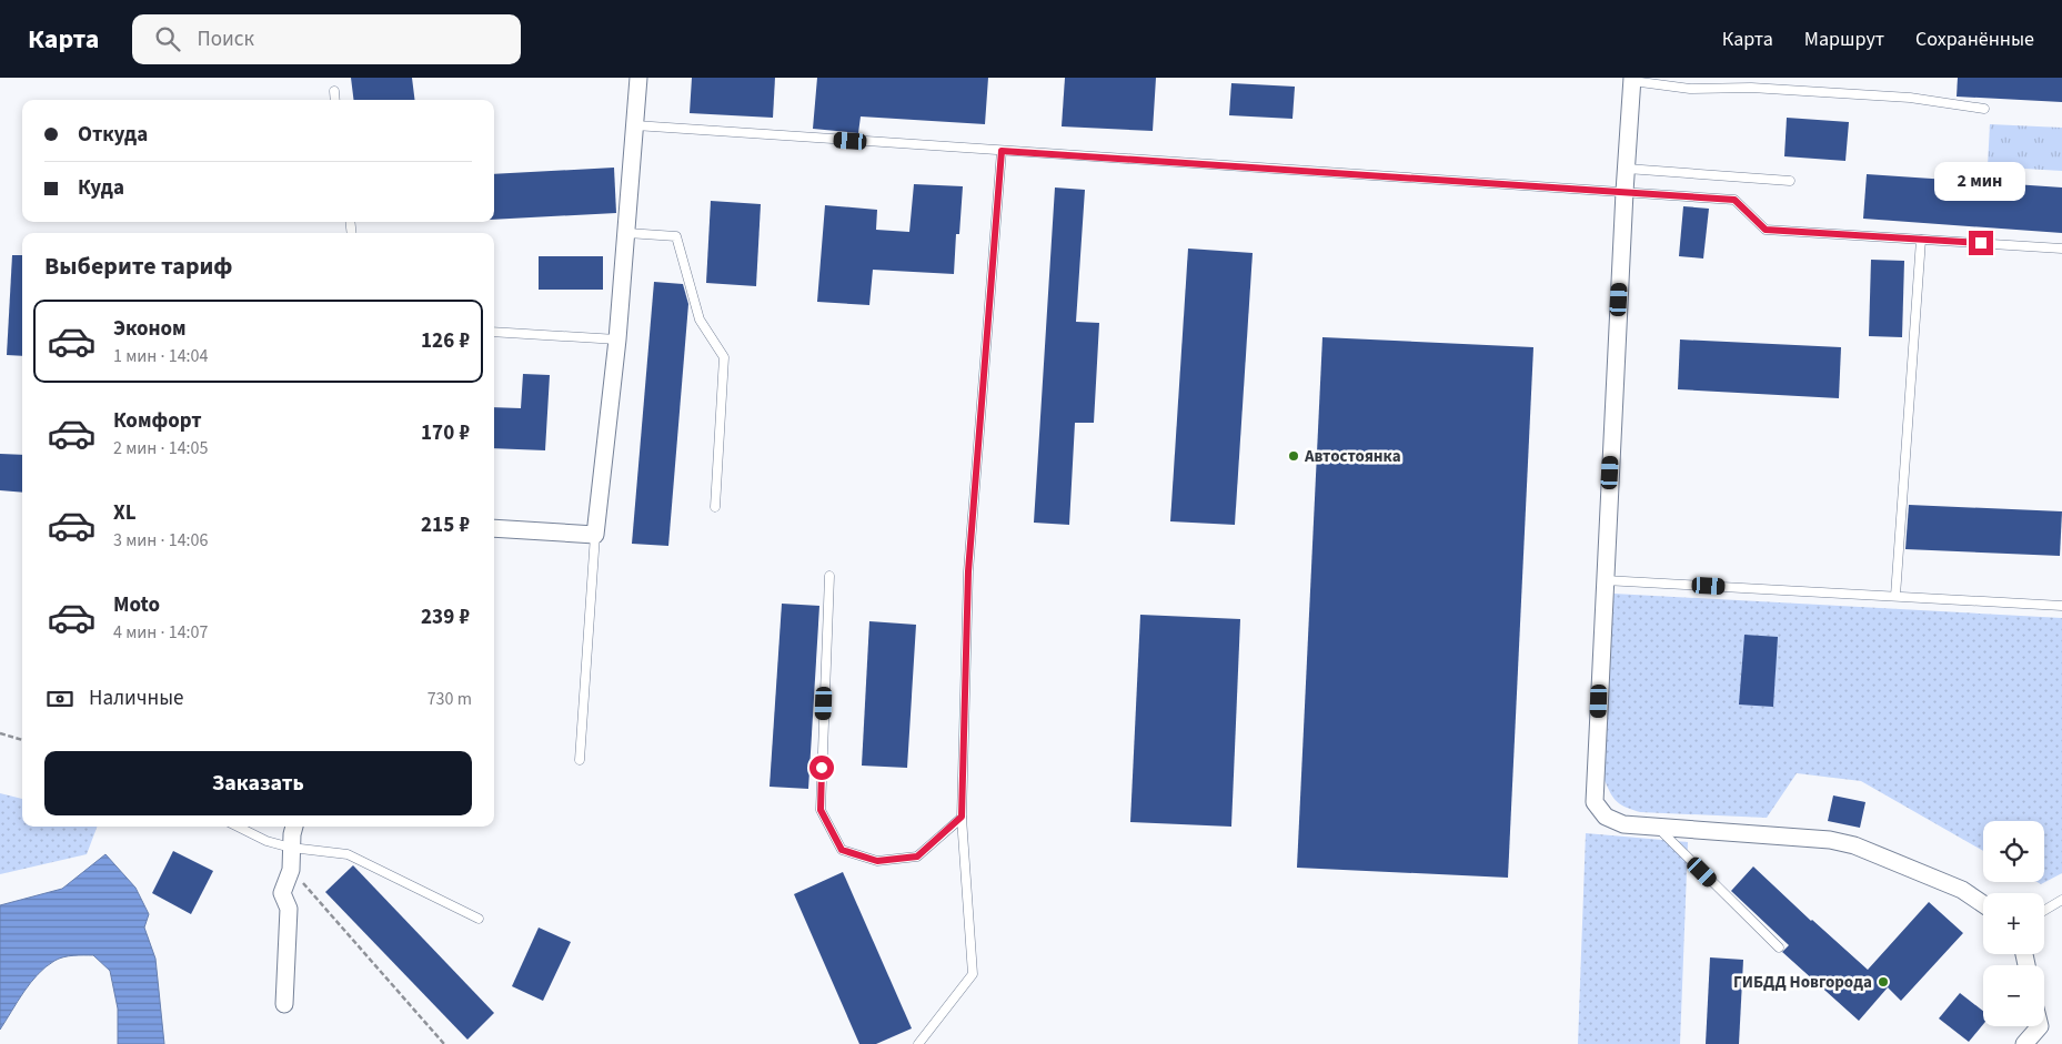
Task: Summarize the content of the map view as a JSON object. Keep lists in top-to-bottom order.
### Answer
{
  "places": ["Автостоянка", "ГИБДД Новгорода"],
  "page": {
    "header": "Карта",
    "search": "Поиск",
    "nav": ["Карта", "Маршрут", "Сохранённые"],
    "banner": ["Откуда", "Куда"],
    "bubble": "2 мин",
    "heading": "Выберите тариф",
    "list": [
      {
        "name": "Эконом",
        "note": "1 мин · 14:04",
        "value": "126 ₽"
      },
      {
        "name": "Комфорт",
        "note": "2 мин · 14:05",
        "value": "170 ₽"
      },
      {
        "name": "XL",
        "note": "3 мин · 14:06",
        "value": "215 ₽"
      },
      {
        "name": "Moto",
        "note": "4 мин · 14:07",
        "value": "239 ₽"
      }
    ],
    "pay": ["Наличные", "730 m"],
    "buttons": "Заказать",
    "map_buttons": ["+", "−"]
  }
}
